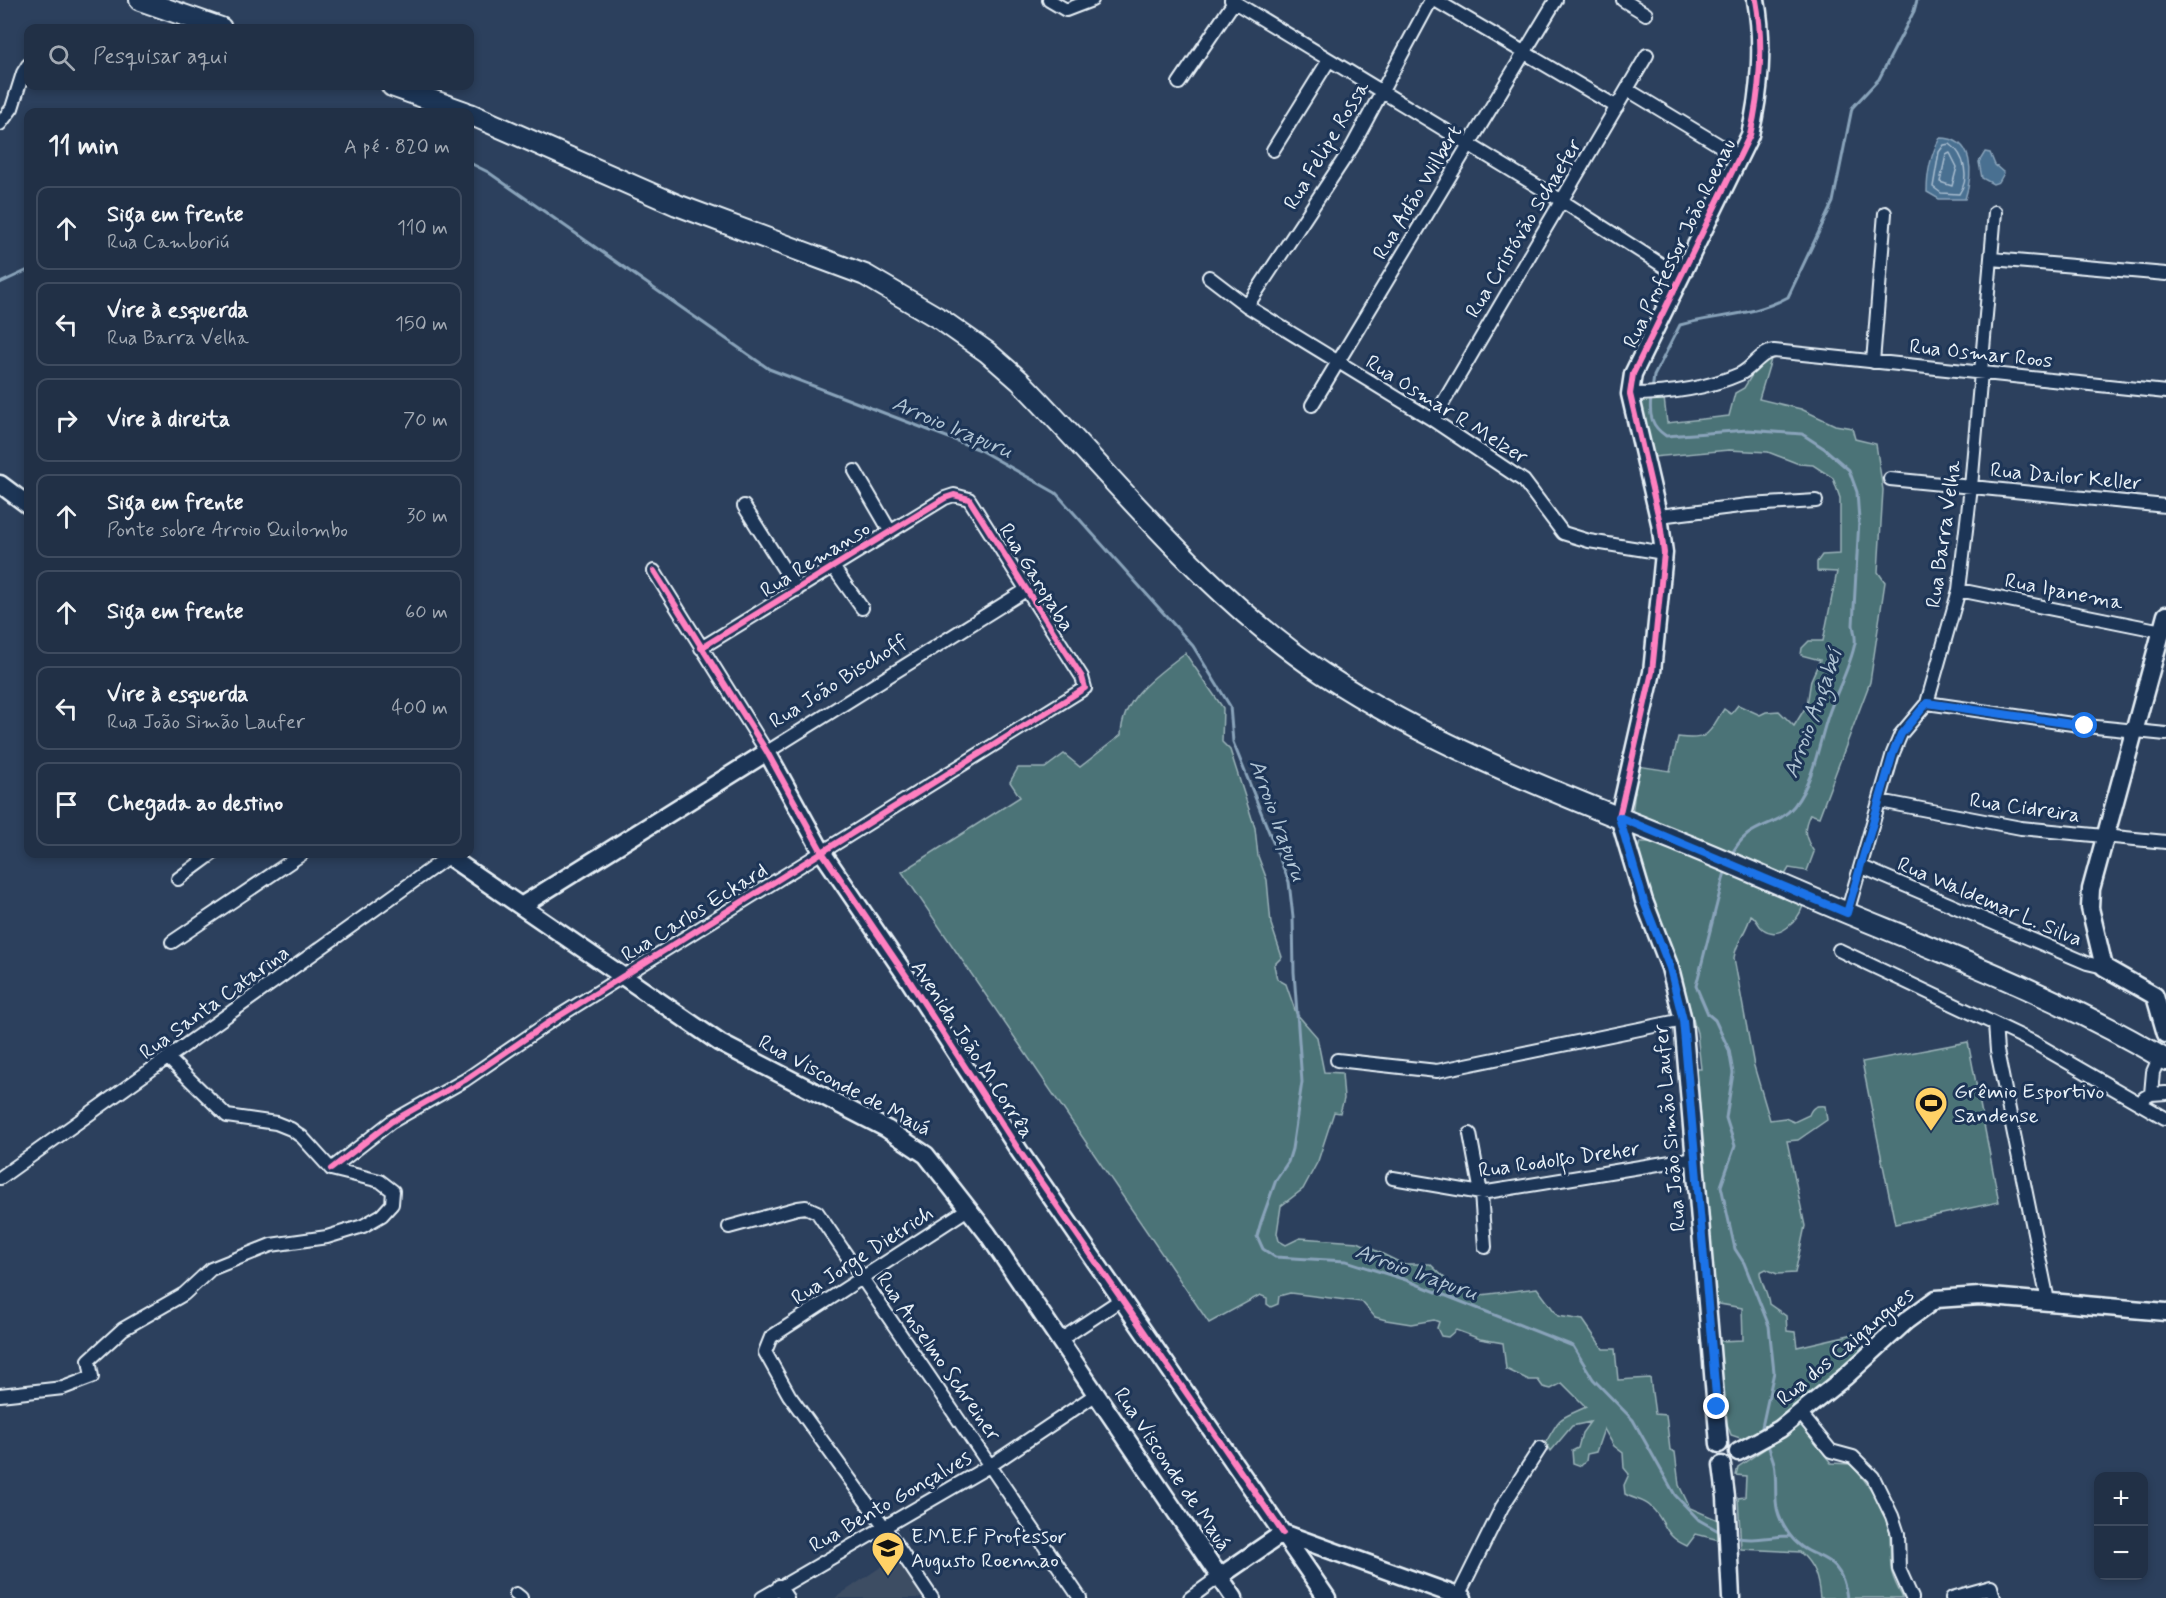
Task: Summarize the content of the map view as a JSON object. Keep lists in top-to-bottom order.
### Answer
{
  "streets": {
    "street": [
      "Rua Felipe Rossa",
      "Rua Adão Wilbert",
      "Rua Cristóvão Schaefer",
      "Rua Professor João Roenau",
      "Rua Osmar Roos",
      "Rua Osmar R Melzer",
      "Rua Dailor Keller",
      "Rua Barra Velha",
      "Rua Remanso",
      "Rua Garopaba",
      "Rua Ipanema",
      "Rua João Bischoff",
      "Rua Cidreira",
      "Rua Waldemar L. Silva",
      "Rua Carlos Eckard",
      "Rua Santa Catarina",
      "Avenida João M Corrêa",
      "Rua Visconde de Mauá",
      "Rua João Simão Laufer",
      "Rua Rodolfo Dreher",
      "Rua Jorge Dietrich",
      "Rua dos Caigangues",
      "Rua Anselmo Schreiner",
      "Rua Bento Gonçalves"
    ]
  },
  "crossings": [
    ["Rua Felipe Rossa", "Rua Osmar R Melzer"],
    ["Rua Adão Wilbert", "Rua Osmar R Melzer"],
    ["Rua Cristóvão Schaefer", "Rua Osmar R Melzer"],
    ["Rua Professor João Roenau", "Rua Osmar Roos"],
    ["Rua Professor João Roenau", "Rua Osmar R Melzer"],
    ["Rua Professor João Roenau", "Rua João Simão Laufer"],
    ["Rua Osmar Roos", "Rua Barra Velha"],
    ["Rua Dailor Keller", "Rua Barra Velha"],
    ["Rua Barra Velha", "Rua Ipanema"],
    ["Rua Barra Velha", "Rua Cidreira"],
    ["Rua Barra Velha", "Rua Waldemar L. Silva"],
    ["Rua Remanso", "Rua Garopaba"],
    ["Rua Remanso", "Avenida João M Corrêa"],
    ["Rua Garopaba", "Rua João Bischoff"],
    ["Rua Garopaba", "Rua Carlos Eckard"],
    ["Rua João Bischoff", "Avenida João M Corrêa"],
    ["Rua João Bischoff", "Rua Visconde de Mauá"],
    ["Rua Carlos Eckard", "Avenida João M Corrêa"],
    ["Rua Carlos Eckard", "Rua Visconde de Mauá"],
    ["Rua Visconde de Mauá", "Rua Jorge Dietrich"],
    ["Rua Visconde de Mauá", "Rua Bento Gonçalves"],
    ["Rua João Simão Laufer", "Rua Rodolfo Dreher"],
    ["Rua João Simão Laufer", "Rua dos Caigangues"],
    ["Rua Jorge Dietrich", "Rua Anselmo Schreiner"],
    ["Rua Jorge Dietrich", "Rua Bento Gonçalves"],
    ["Rua Anselmo Schreiner", "Rua Bento Gonçalves"]
  ],
  "water": ["Arroio Irapuru", "Arroio Angabeí"],
  "places": {
    "sports": ["Grêmio Esportivo Sandense"],
    "school or university": ["E.M.E.F Professor Augusto Roennao"]
  },
  "page": {
    "search": "Pesquisar aqui",
    "heading": ["11 min", "A pé · 820 m"],
    "list": [
      ["Siga em frente", "Rua Camboriú", "110 m"],
      ["Vire à esquerda", "Rua Barra Velha", "150 m"],
      ["Vire à direita", "70 m"],
      ["Siga em frente", "Ponte sobre Arroio Quilombo", "30 m"],
      ["Siga em frente", "60 m"],
      ["Vire à esquerda", "Rua João Simão Laufer", "400 m"],
      "Chegada ao destino"
    ],
    "map_buttons": ["+", "−"]
  }
}
